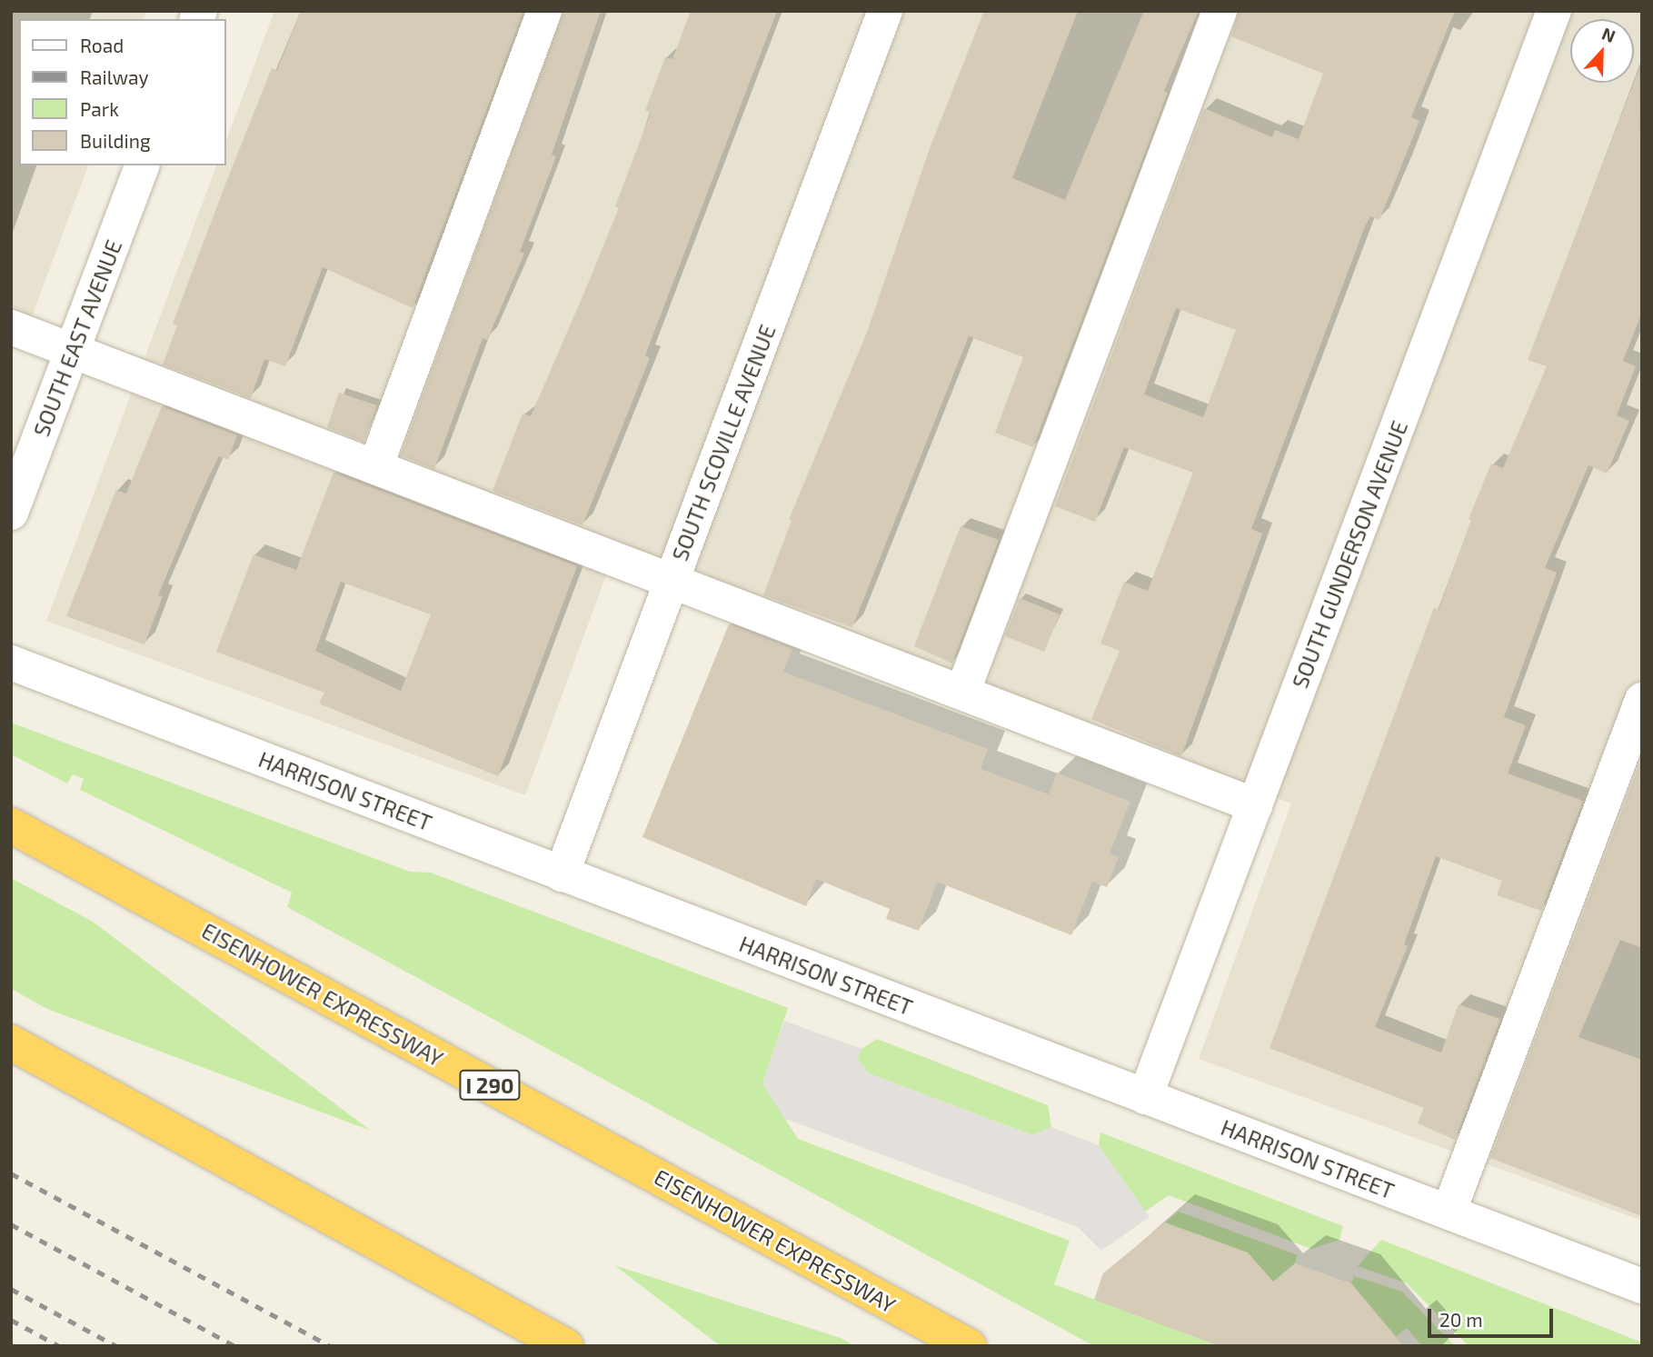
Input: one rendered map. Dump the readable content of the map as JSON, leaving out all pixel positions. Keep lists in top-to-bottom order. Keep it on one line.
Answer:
{"streets":{"highway":["EISENHOWER EXPRESSWAY","I 290"],"street":["SOUTH EAST AVENUE","SOUTH SCOVILLE AVENUE","SOUTH GUNDERSON AVENUE","HARRISON STREET"]},"crossings":[["SOUTH SCOVILLE AVENUE","HARRISON STREET"],["SOUTH GUNDERSON AVENUE","HARRISON STREET"]],"legend":["Road","Railway","Park","Building"],"scale_bar":"20 m","north":"top"}
